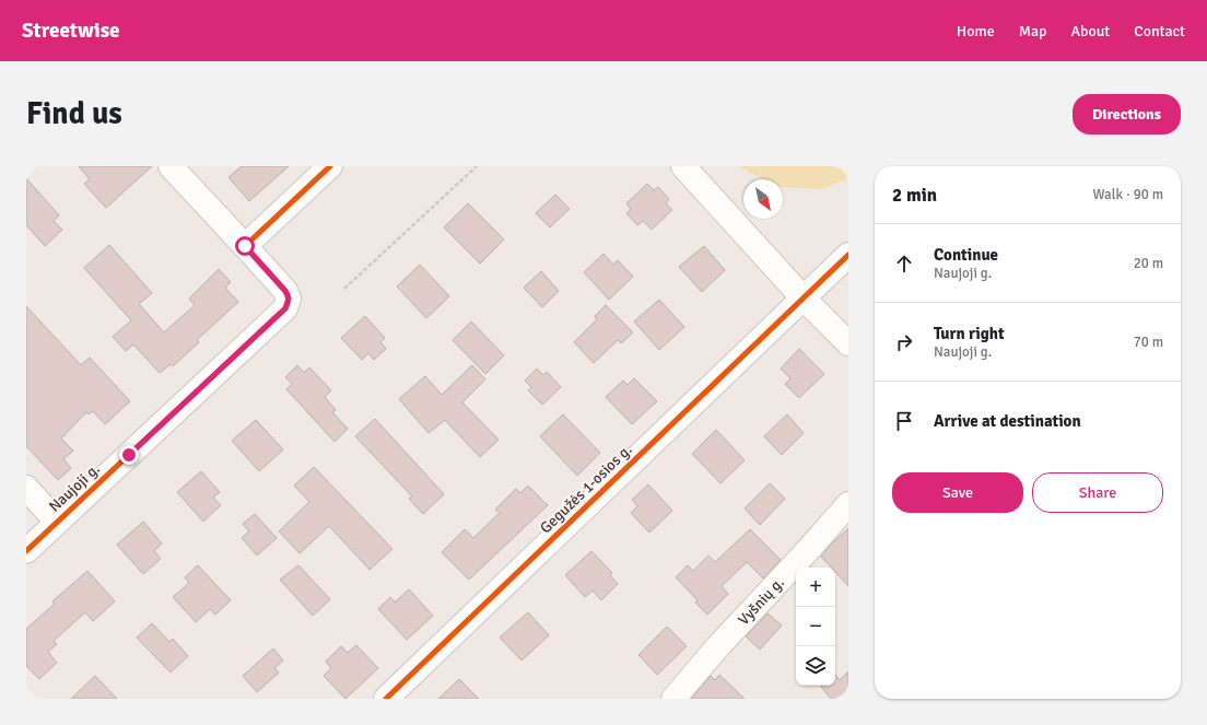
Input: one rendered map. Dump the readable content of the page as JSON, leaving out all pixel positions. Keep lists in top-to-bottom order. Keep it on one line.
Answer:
{"streets":{"street":["Naujoji g.","Gegužės 1-osios g.","Vyšnių g."]},"north":"bottom right","page":{"header":"Streetwise","nav":["Home","Map","About","Contact"],"buttons":["Directions",["Save","Share"]],"title":"Find us","heading":["2 min","Walk · 90 m"],"list":[["Continue","Naujoji g.","20 m"],["Turn right","Naujoji g.","70 m"],"Arrive at destination"],"map_buttons":["+","−"]}}
